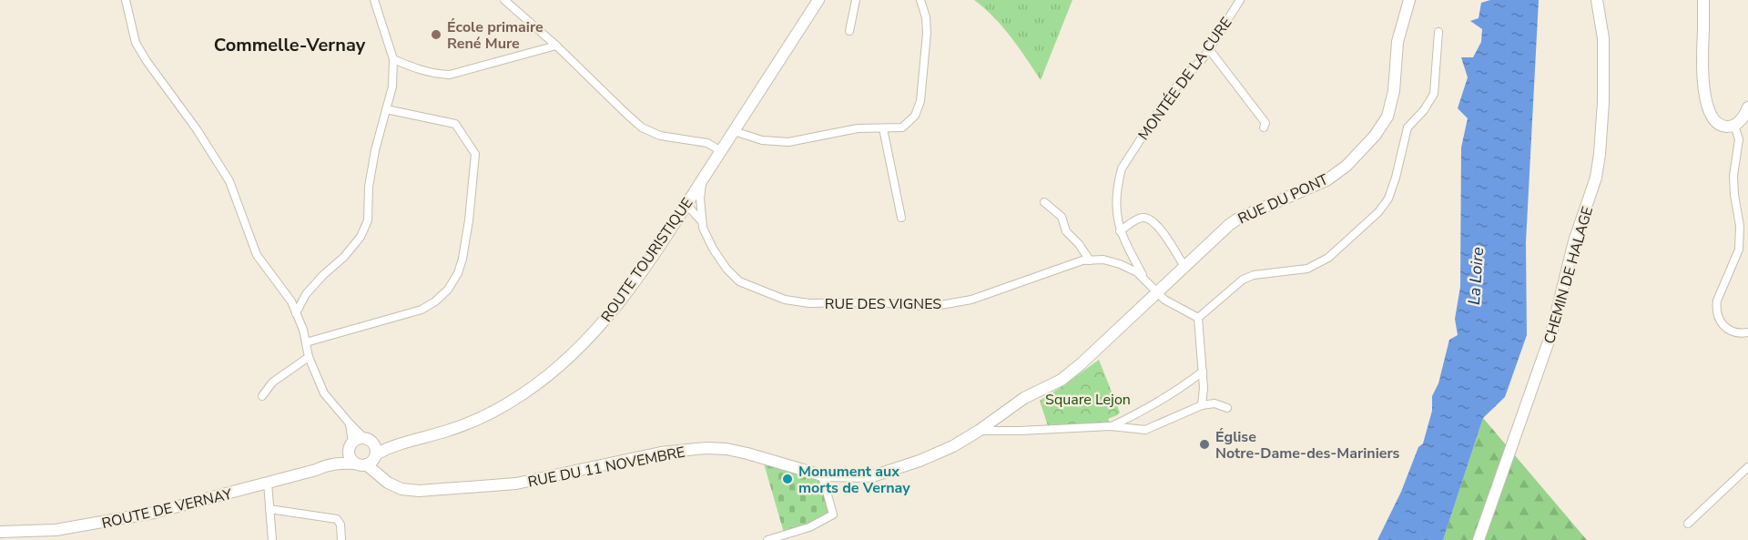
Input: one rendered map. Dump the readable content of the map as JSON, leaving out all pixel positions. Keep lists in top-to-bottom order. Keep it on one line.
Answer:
{"streets":{"street":["MONTÉE DE LA CURE","RUE DU PONT","ROUTE TOURISTIQUE","CHEMIN DE HALAGE","RUE DES VIGNES","RUE DU 11 NOVEMBRE","ROUTE DE VERNAY"]},"crossings":[["MONTÉE DE LA CURE","RUE DES VIGNES"],["RUE DU PONT","RUE DES VIGNES"],["RUE DU PONT","RUE DU 11 NOVEMBRE"],["ROUTE TOURISTIQUE","RUE DES VIGNES"],["ROUTE TOURISTIQUE","RUE DU 11 NOVEMBRE"],["ROUTE TOURISTIQUE","ROUTE DE VERNAY"],["RUE DES VIGNES","RUE DU 11 NOVEMBRE"],["RUE DU 11 NOVEMBRE","ROUTE DE VERNAY"]],"districts":["Commelle-Vernay"],"water":["La Loire"],"parks":["Square Lejon"],"places":["École primaire René Mure","Église Notre-Dame-des-Mariniers","Monument aux morts de Vernay"]}
